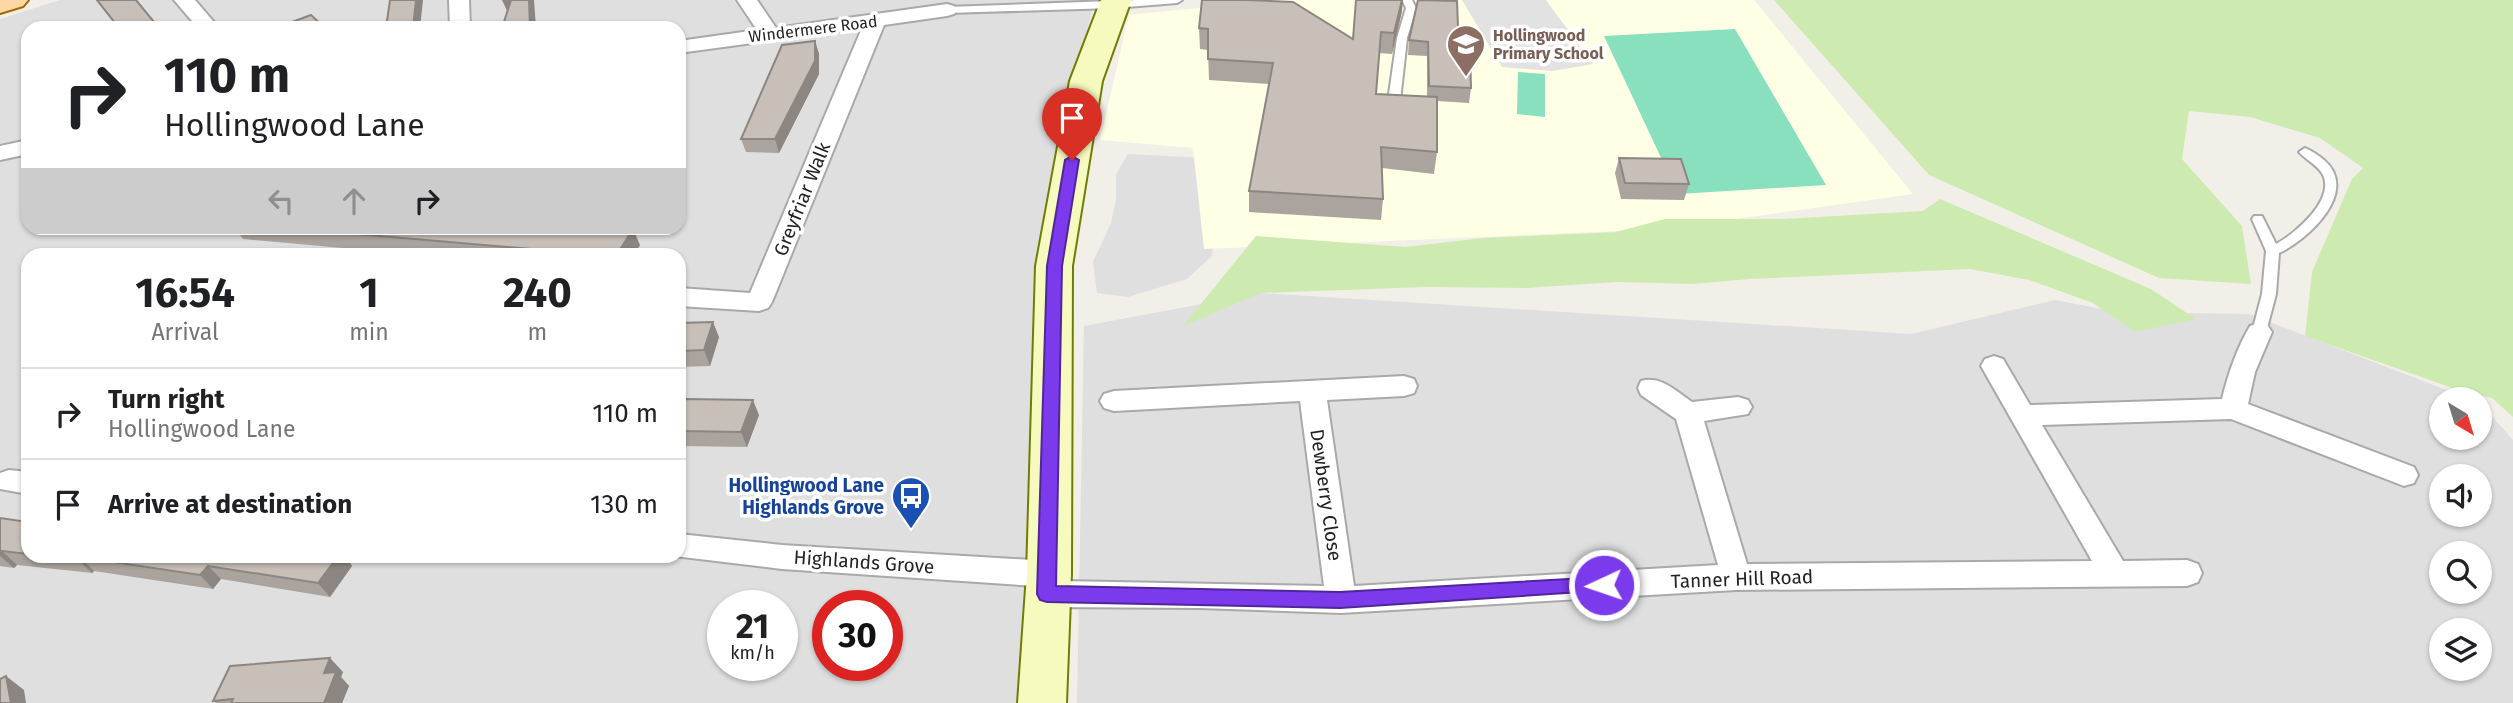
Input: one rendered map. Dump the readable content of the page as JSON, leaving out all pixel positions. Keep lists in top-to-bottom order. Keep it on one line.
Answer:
{"streets":{"street":["Windermere Road","Greyfriar Walk","Dewberry Close","Highlands Grove","Tanner Hill Road"]},"crossings":[["Windermere Road","Greyfriar Walk"],["Dewberry Close","Tanner Hill Road"],["Highlands Grove","Tanner Hill Road"]],"places":{"school or university":["Hollingwood Primary School"],"bus stop":["Hollingwood Lane Highlands Grove"]},"north":"bottom right","page":{"turn":["110 m","Hollingwood Lane"],"eta":["16:54","Arrival","1","min","240","m"],"list":[{"name":"Turn right","note":"Hollingwood Lane","value":"110 m"},{"name":"Arrive at destination","value":"130 m"}],"speed":"21 km/h","limit":"30"}}
